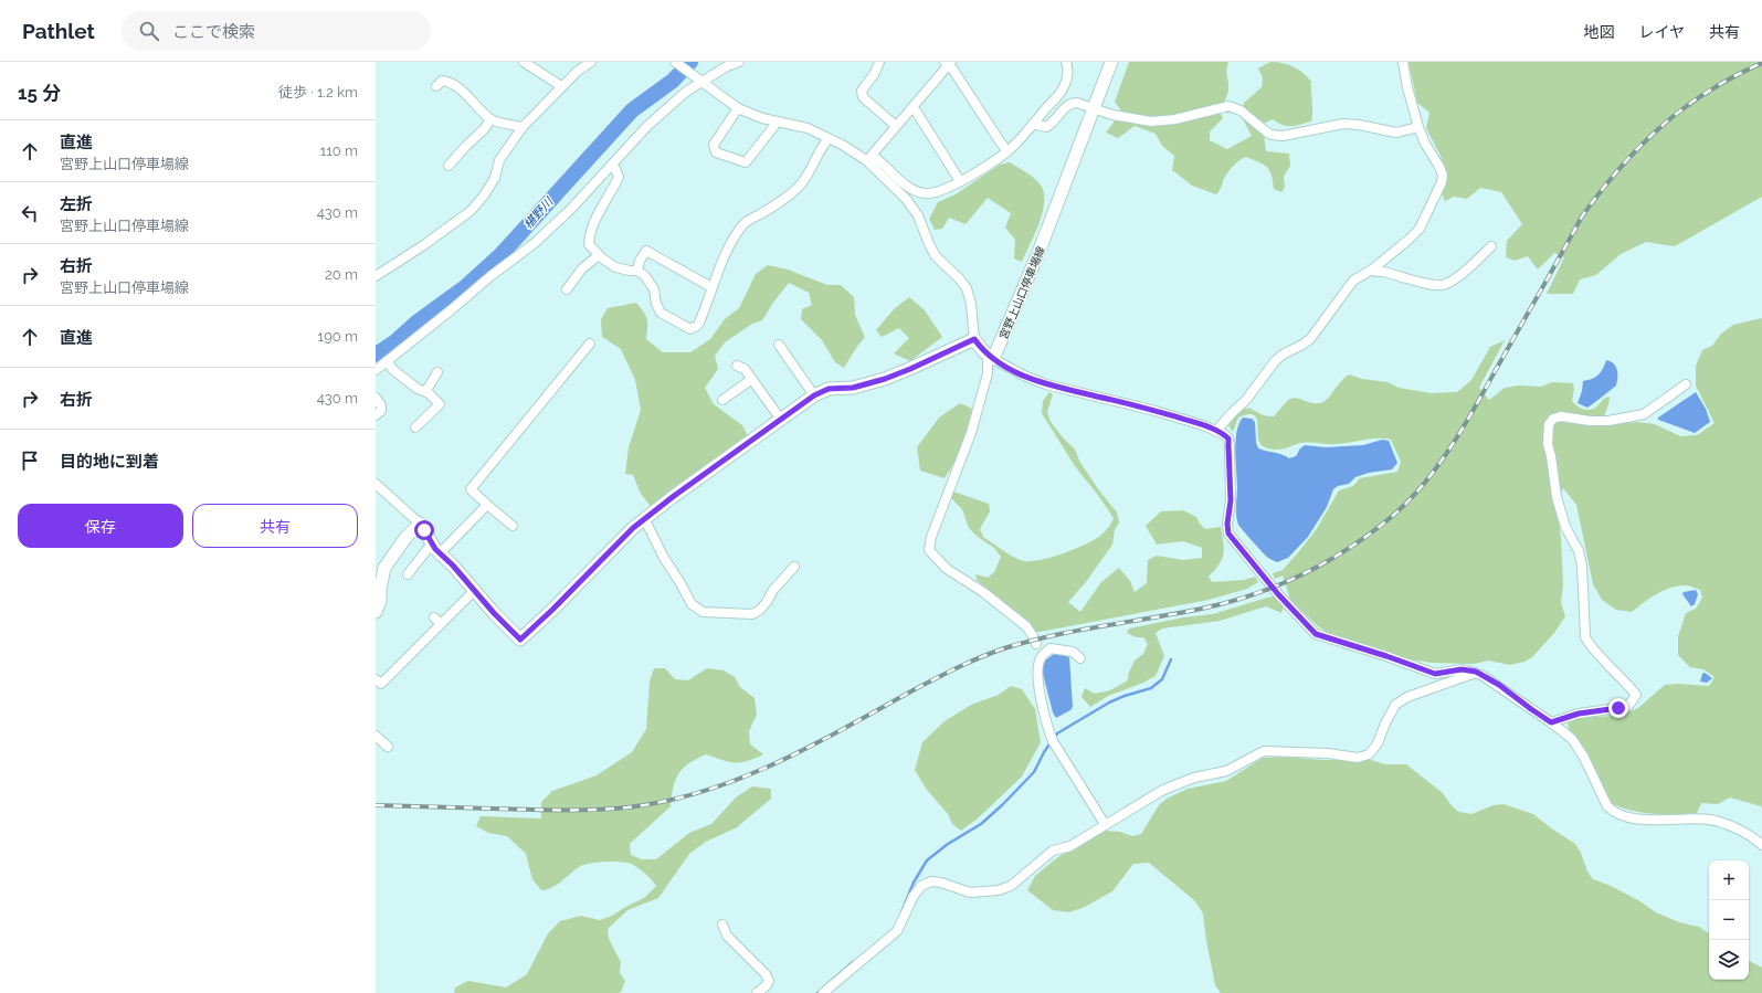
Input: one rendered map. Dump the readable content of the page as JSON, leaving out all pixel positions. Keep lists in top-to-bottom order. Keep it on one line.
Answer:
{"streets":{"main road":["宮野上山口停車場線"]},"water":["椹野川"],"page":{"header":"Pathlet","search":"ここで検索","nav":["地図","レイヤ","共有"],"heading":["15 分","徒歩 · 1.2 km"],"list":[["直進","宮野上山口停車場線","110 m"],["左折","宮野上山口停車場線","430 m"],["右折","宮野上山口停車場線","20 m"],["直進","190 m"],["右折","430 m"],"目的地に到着"],"buttons":["保存","共有"],"map_buttons":["+","−"]}}
